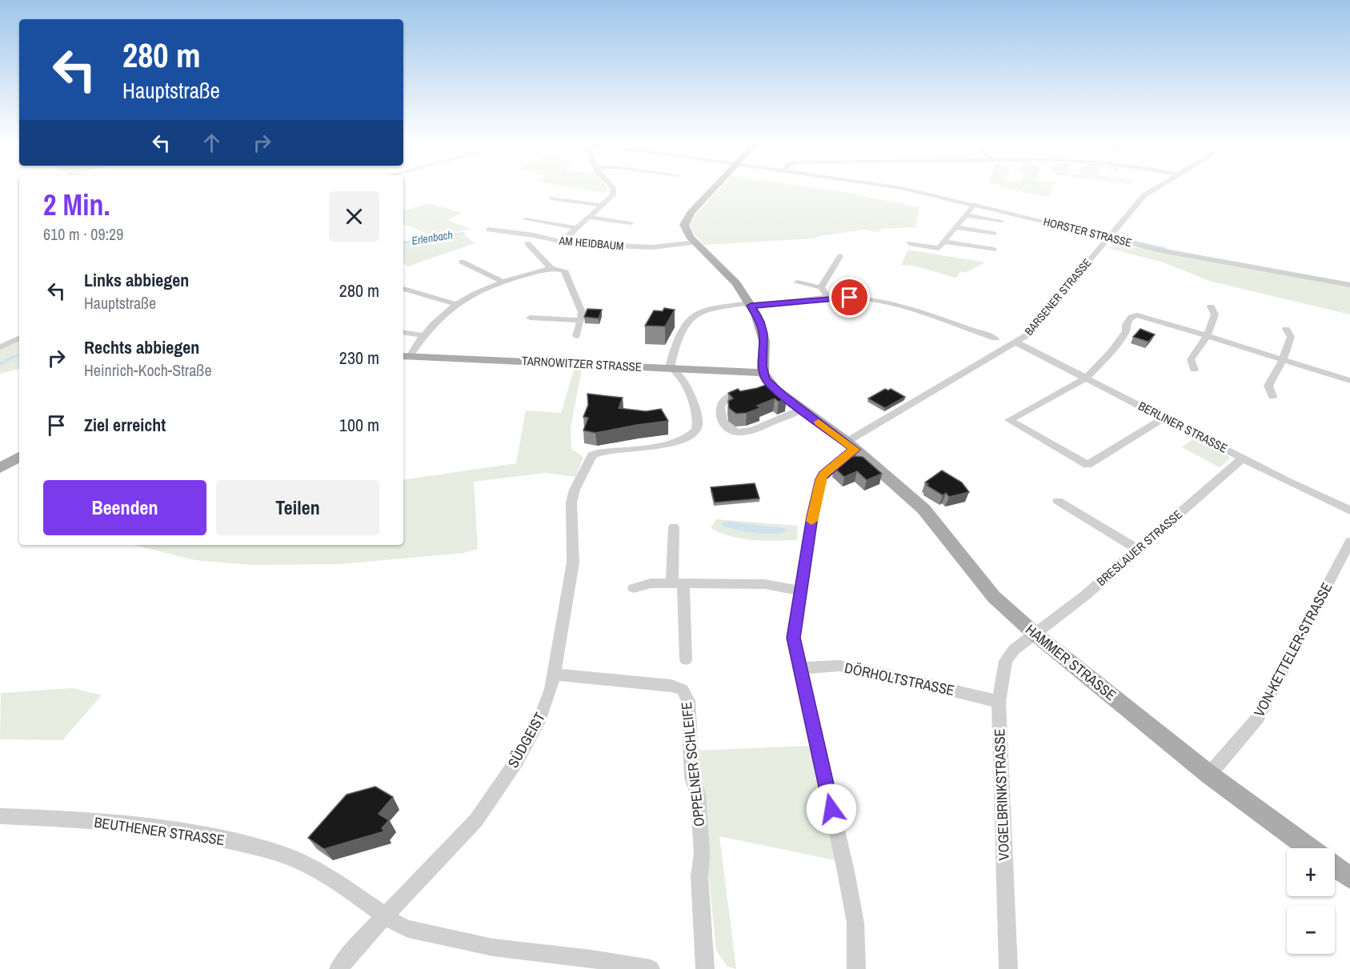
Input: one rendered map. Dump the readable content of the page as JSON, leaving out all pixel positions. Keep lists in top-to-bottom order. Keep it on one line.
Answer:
{"streets":{"main road":["TARNOWITZER STRASSE","HAMMER STRASSE"],"street":["HORSTER STRASSE","AM HEIDBAUM","BARSENER STRASSE","BERLINER STRASSE","BRESLAUER STRASSE","VON-KETTELER-STRASSE","DÖRHOLTSTRASSE","SÜDGEIST","OPPELNER SCHLEIFE","VOGELBRINKSTRASSE","BEUTHENER STRASSE"]},"crossings":[["HORSTER STRASSE","BARSENER STRASSE"],["BARSENER STRASSE","BERLINER STRASSE"],["BARSENER STRASSE","HAMMER STRASSE"],["TARNOWITZER STRASSE","HAMMER STRASSE"],["TARNOWITZER STRASSE","SÜDGEIST"],["BERLINER STRASSE","BRESLAUER STRASSE"],["BRESLAUER STRASSE","HAMMER STRASSE"],["BRESLAUER STRASSE","VOGELBRINKSTRASSE"],["VON-KETTELER-STRASSE","HAMMER STRASSE"],["HAMMER STRASSE","VOGELBRINKSTRASSE"],["DÖRHOLTSTRASSE","VOGELBRINKSTRASSE"],["SÜDGEIST","OPPELNER SCHLEIFE"],["SÜDGEIST","BEUTHENER STRASSE"]],"water":["Erlenbach"],"page":{"turn":["280 m","Hauptstraße"],"heading":["2 Min.","610 m · 09:29"],"list":[{"name":"Links abbiegen","note":"Hauptstraße","value":"280 m"},{"name":"Rechts abbiegen","note":"Heinrich-Koch-Straße","value":"230 m"},{"name":"Ziel erreicht","value":"100 m"}],"buttons":["Beenden","Teilen"],"map_buttons":["+","−"]}}
